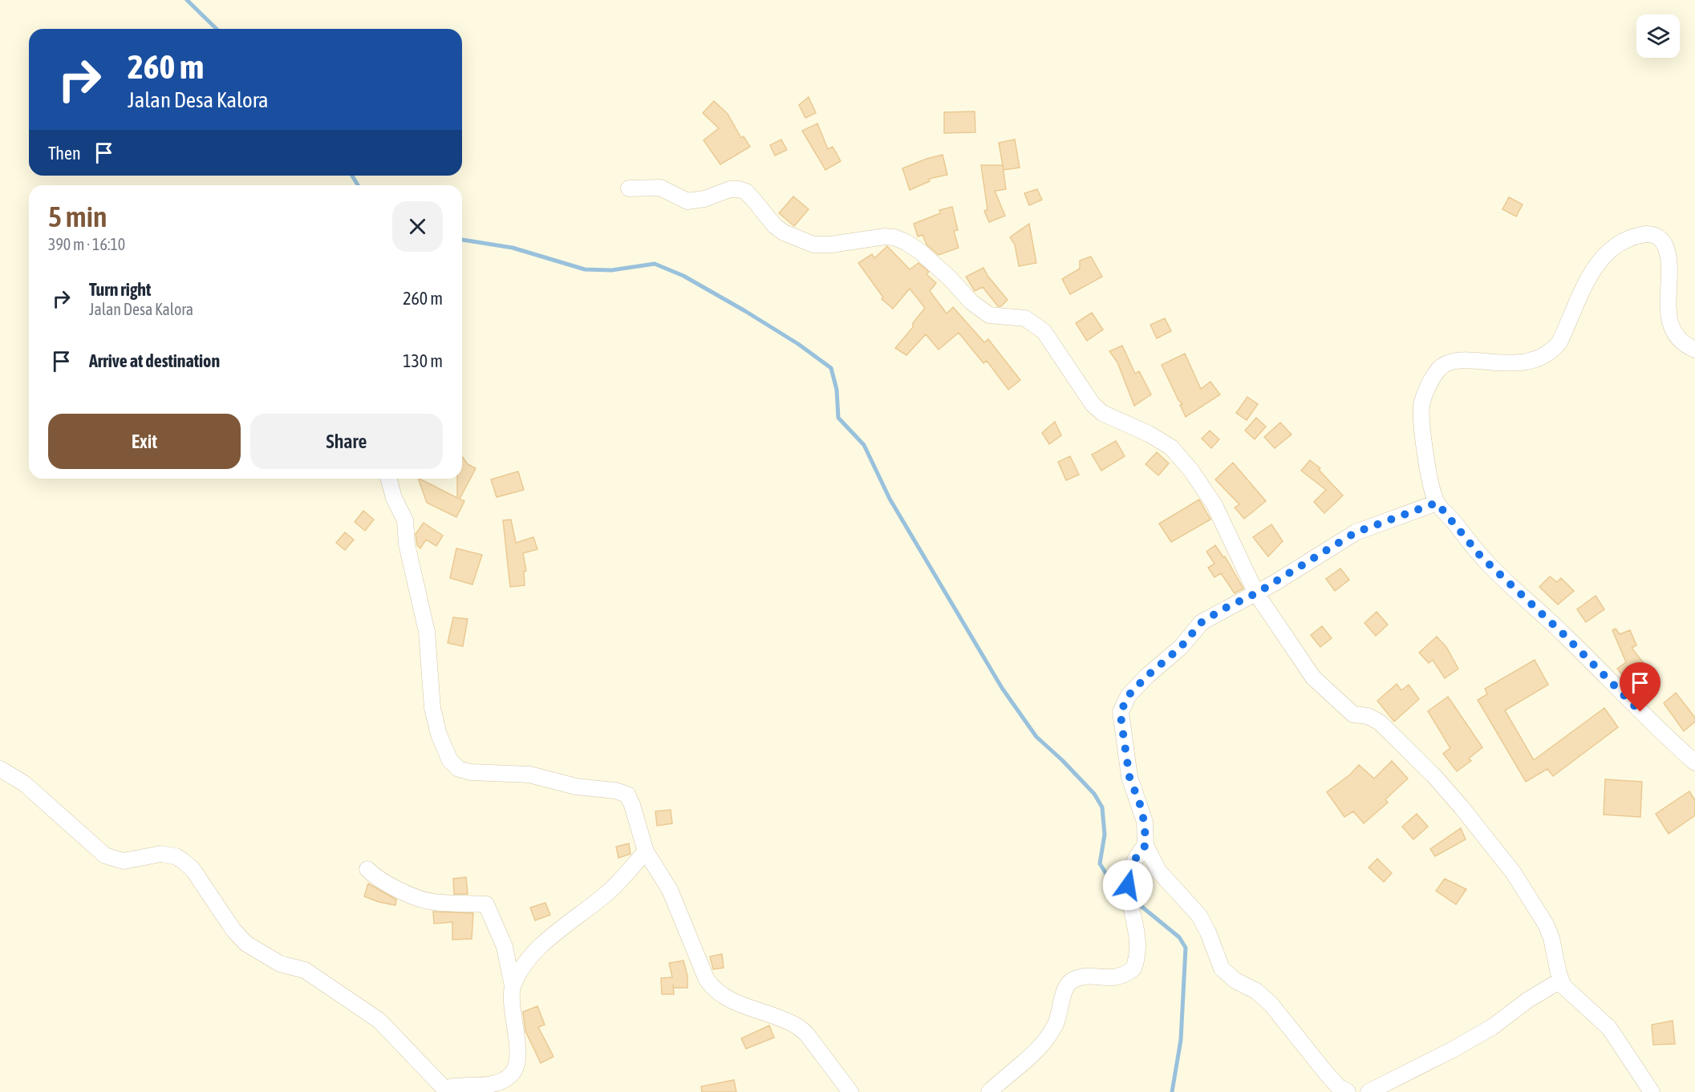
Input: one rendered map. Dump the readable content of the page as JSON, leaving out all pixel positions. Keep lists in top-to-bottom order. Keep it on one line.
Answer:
{"page":{"turn":["260 m","Jalan Desa Kalora"],"then":"Then","heading":["5 min","390 m · 16:10"],"list":[{"name":"Turn right","note":"Jalan Desa Kalora","value":"260 m"},{"name":"Arrive at destination","value":"130 m"}],"buttons":["Exit","Share"]}}
